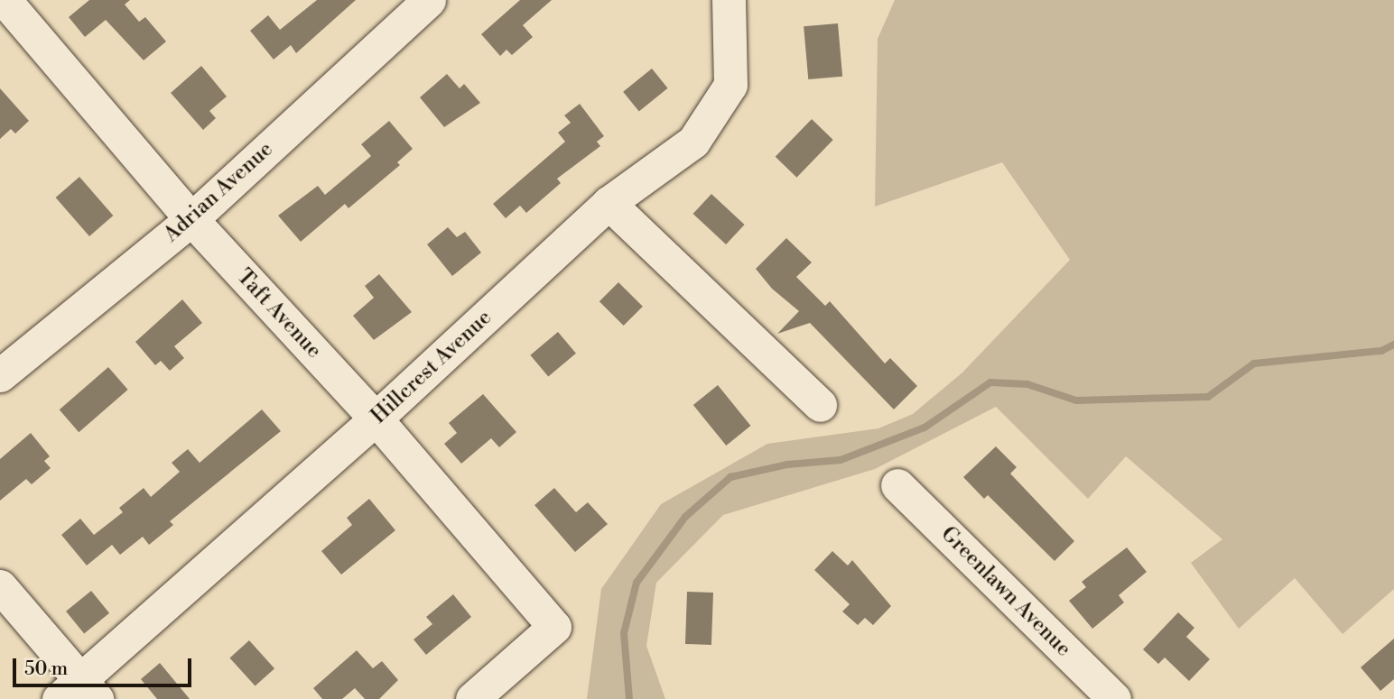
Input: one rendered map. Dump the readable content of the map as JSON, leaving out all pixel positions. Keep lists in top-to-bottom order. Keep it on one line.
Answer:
{"streets":{"street":["Adrian Avenue","Taft Avenue","Hillcrest Avenue","Greenlawn Avenue"]},"crossings":[["Adrian Avenue","Taft Avenue"],["Taft Avenue","Hillcrest Avenue"]],"scale_bar":"50 m"}
